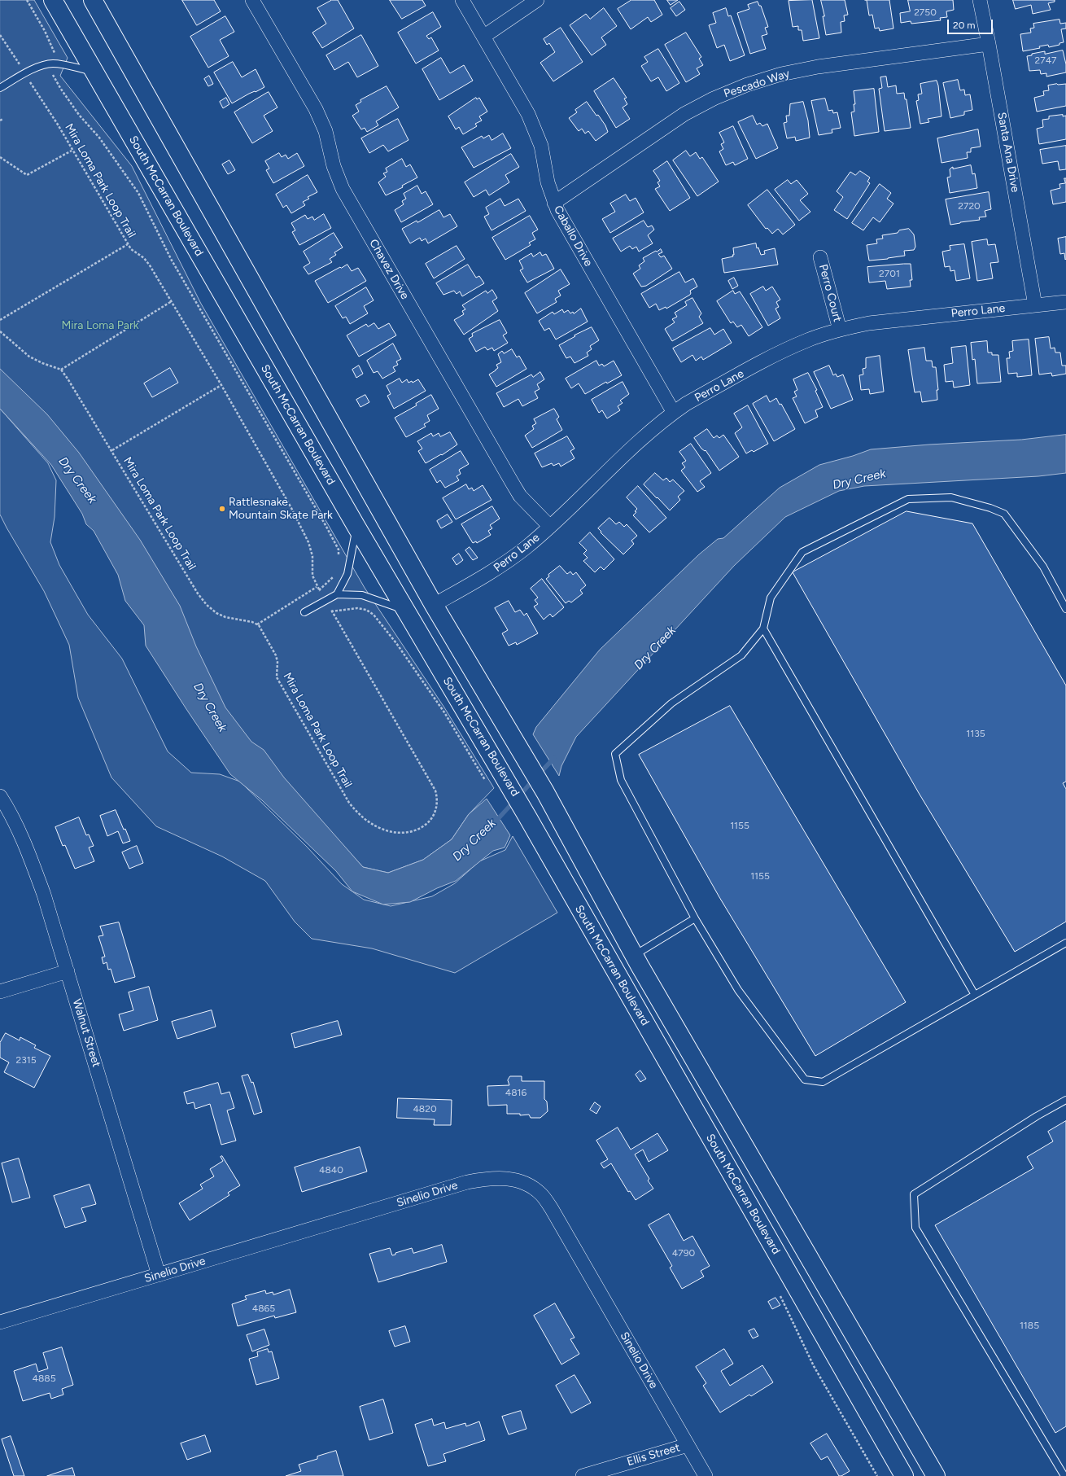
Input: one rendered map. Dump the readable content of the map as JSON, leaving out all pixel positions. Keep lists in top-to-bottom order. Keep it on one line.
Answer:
{"streets":{"main road":["South McCarran Boulevard"],"street":["Pescado Way","Santa Ana Drive","Caballo Drive","Chavez Drive","Perro Court","Perro Lane","Walnut Street","Sinelio Drive","Ellis Street"],"path":["Mira Loma Park Loop Trail"]},"crossings":[["Pescado Way","Santa Ana Drive"],["Pescado Way","Caballo Drive"],["Santa Ana Drive","Perro Lane"],["South McCarran Boulevard","Perro Lane"],["Caballo Drive","Perro Lane"],["Chavez Drive","Perro Lane"],["Perro Court","Perro Lane"],["Walnut Street","Sinelio Drive"],["Sinelio Drive","Ellis Street"]],"water":["Dry Creek"],"parks":["Mira Loma Park"],"places":["Rattlesnake Mountain Skate Park"],"house_numbers":["2750","2747","2720","2701","1135","1155","1155","2315","4816","4820","4840","4790","4865","1185","4885"],"scale_bar":"20 m"}
